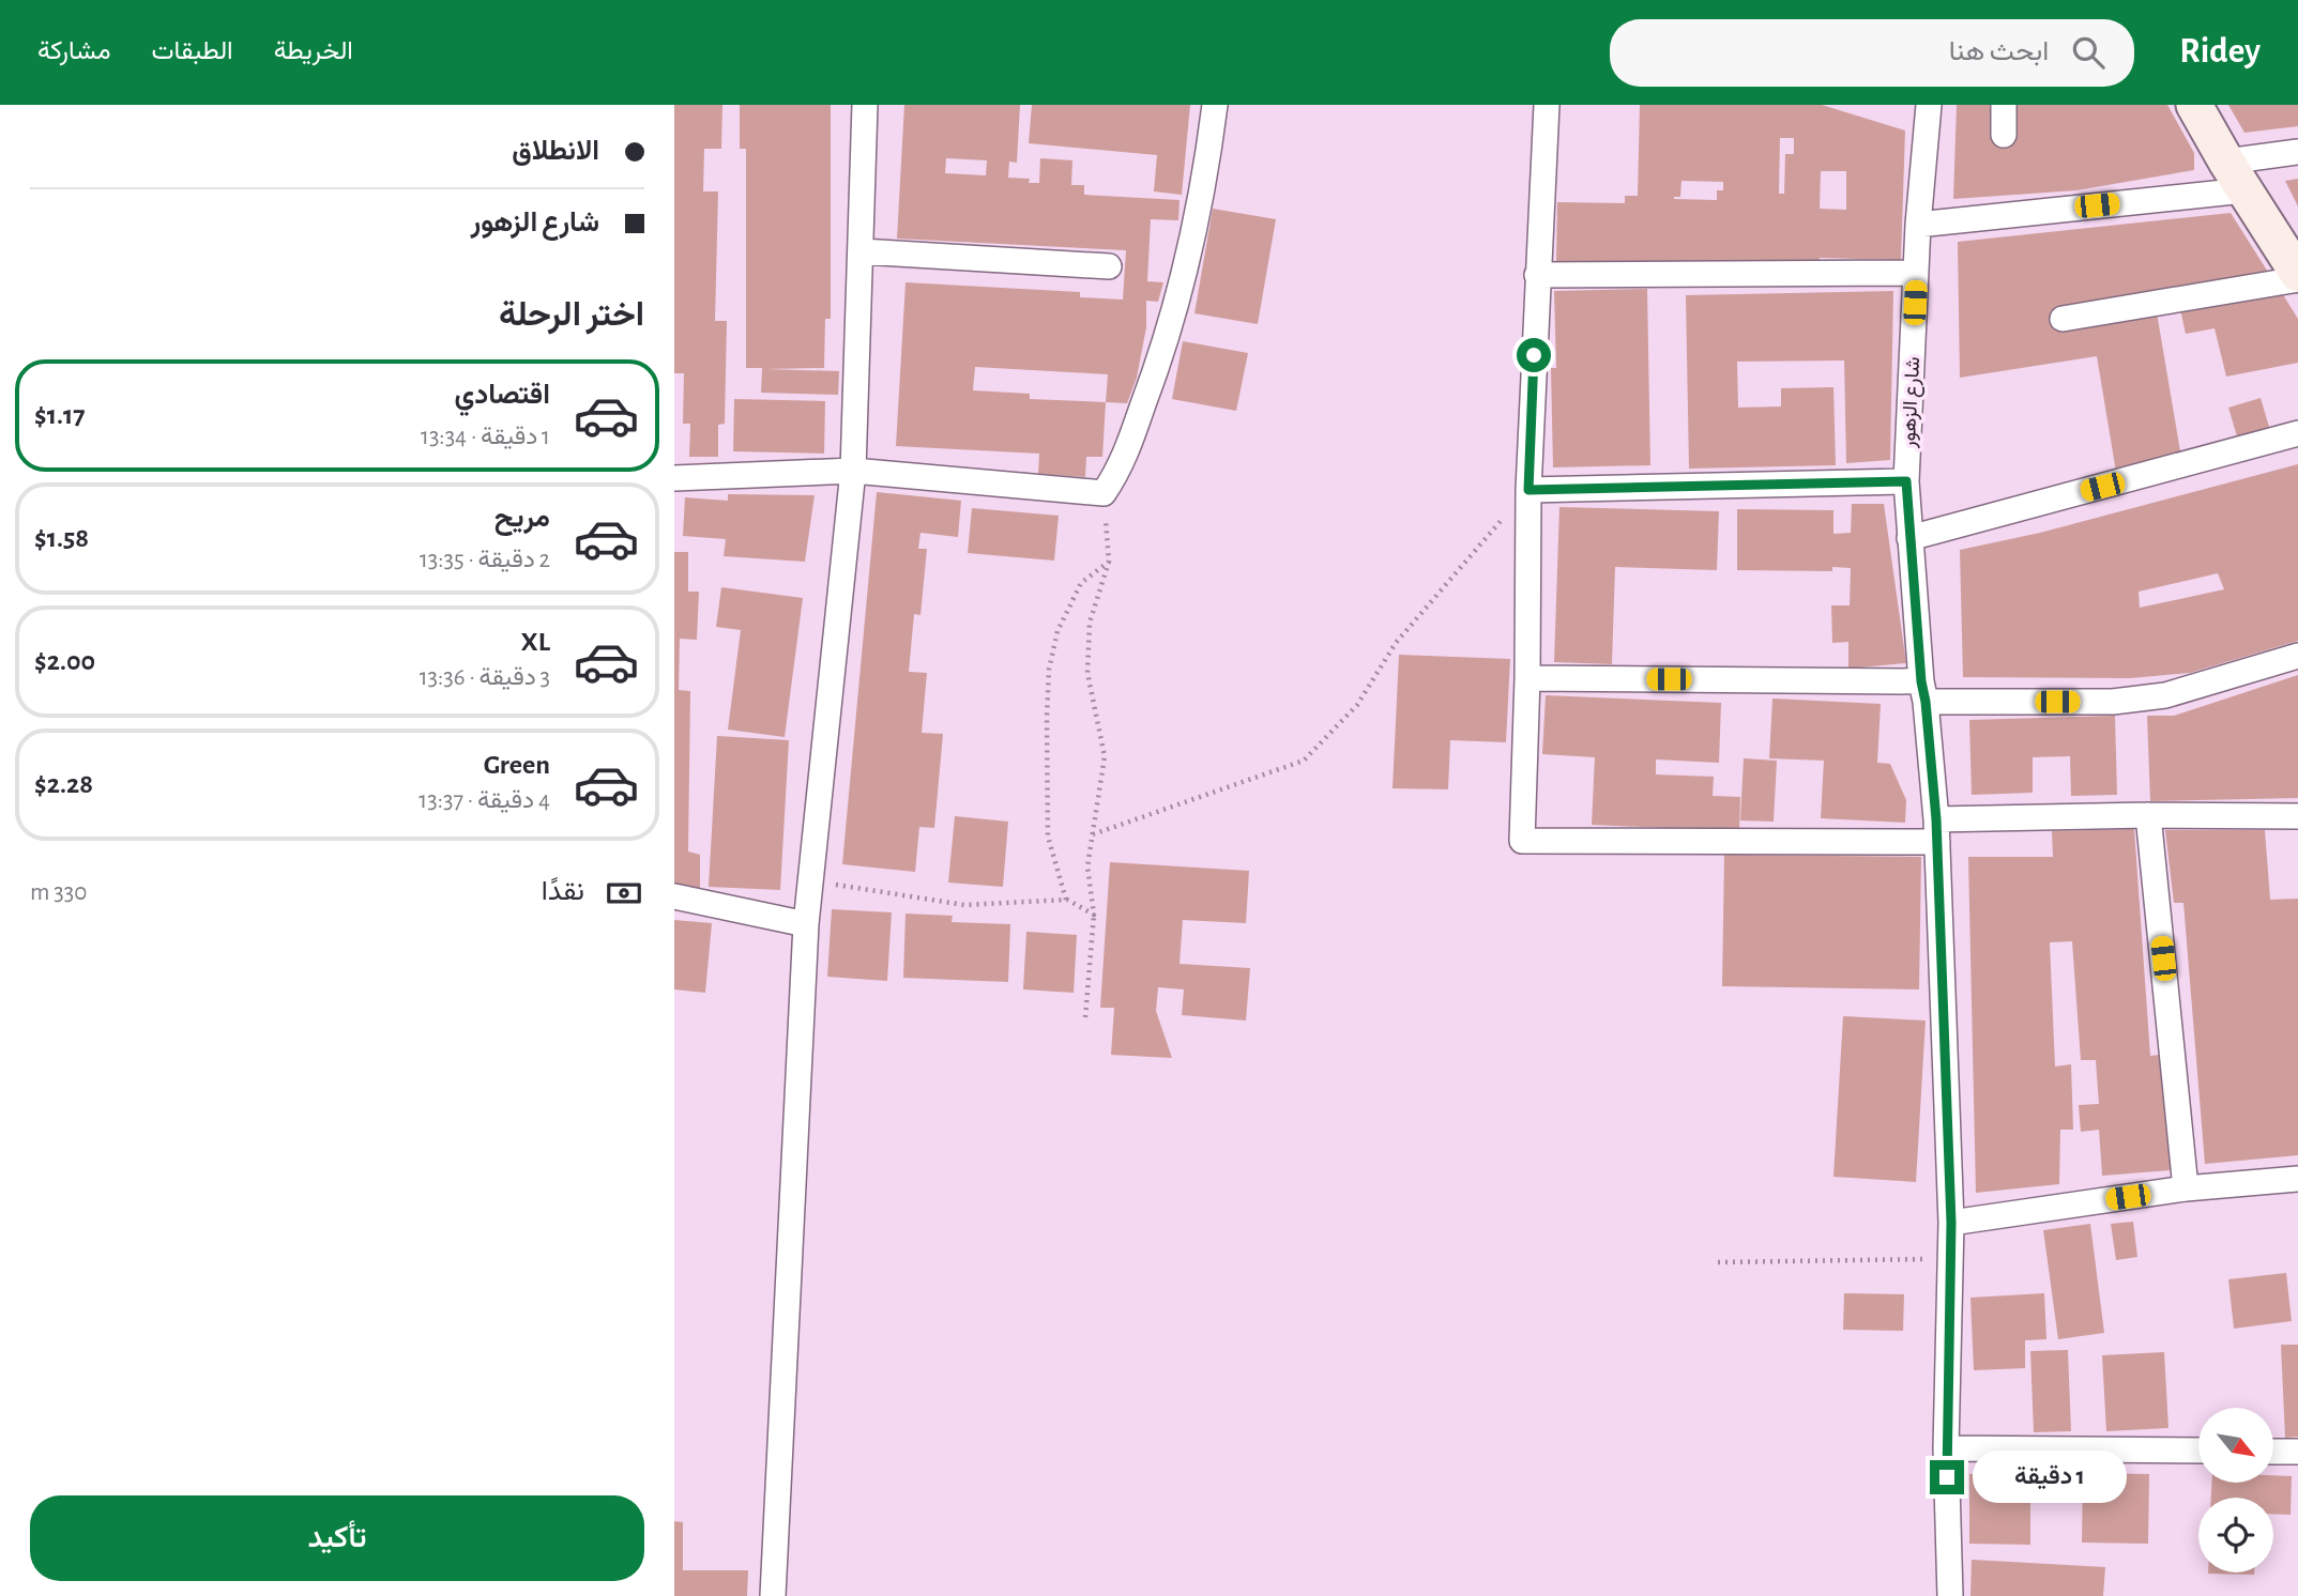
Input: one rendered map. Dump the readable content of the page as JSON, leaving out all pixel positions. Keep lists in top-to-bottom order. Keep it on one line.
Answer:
{"streets":{"street":["شارع الزهور"]},"north":"bottom right","page":{"header":"Ridey","search":"ابحث هنا","nav":["الخريطة","الطبقات","مشاركة"],"banner":["الانطلاق","شارع الزهور"],"heading":"اختر الرحلة","list":[{"name":"اقتصادي","note":"1 دقيقة · 13:34","value":"$1.17"},{"name":"مريح","note":"2 دقيقة · 13:35","value":"$1.58"},{"name":"XL","note":"3 دقيقة · 13:36","value":"$2.00"},{"name":"Green","note":"4 دقيقة · 13:37","value":"$2.28"}],"pay":["نقدًا","330 m"],"bubble":"1 دقيقة","buttons":"تأكيد"}}
